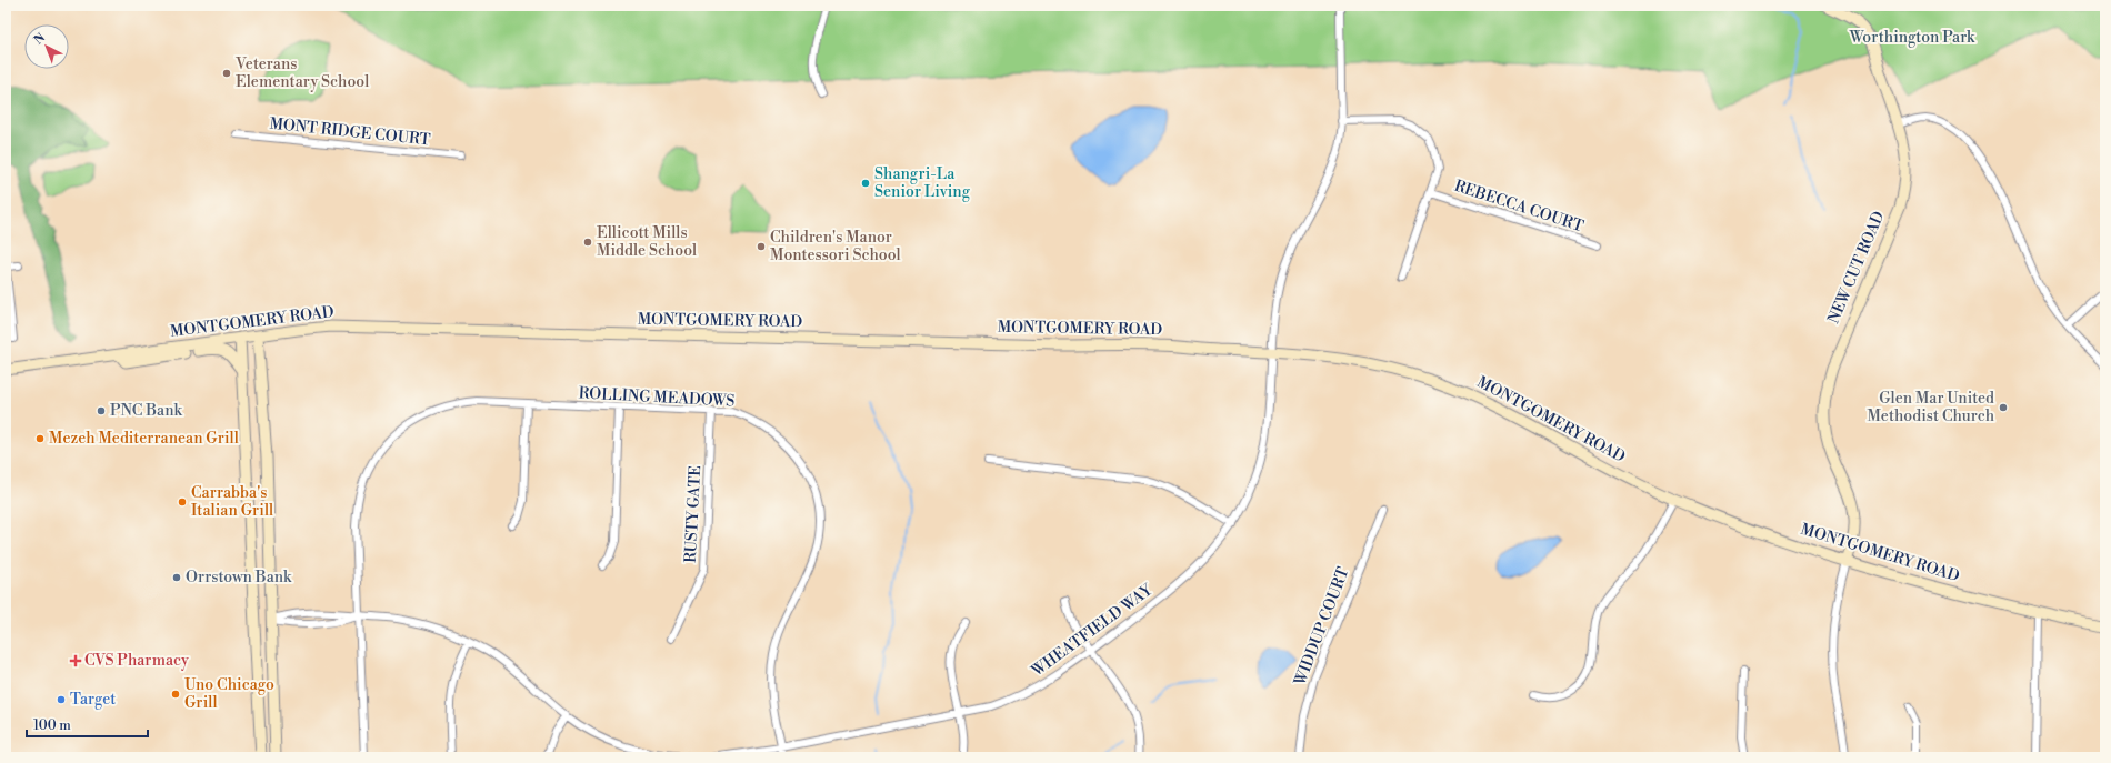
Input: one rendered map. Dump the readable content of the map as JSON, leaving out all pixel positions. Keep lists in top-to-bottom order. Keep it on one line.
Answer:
{"streets":{"main road":["NEW CUT ROAD","MONTGOMERY ROAD"],"street":["MONT RIDGE COURT","REBECCA COURT","ROLLING MEADOWS","RUSTY GATE","WIDDUP COURT","WHEATFIELD WAY"]},"crossings":[["NEW CUT ROAD","MONTGOMERY ROAD"],["MONTGOMERY ROAD","WHEATFIELD WAY"],["ROLLING MEADOWS","RUSTY GATE"],["ROLLING MEADOWS","WHEATFIELD WAY"]],"parks":["Worthington Park"],"places":{"other":["Veterans Elementary School","Shangri-La Senior Living","Ellicott Mills Middle School","Children's Manor Montessori School","Glen Mar United Methodist Church","PNC Bank","Mezeh Mediterranean Grill","Carrabba's Italian Grill","Orrstown Bank","Uno Chicago Grill","Target"],"health":["CVS Pharmacy"]},"scale_bar":"100 m","north":"top left"}
